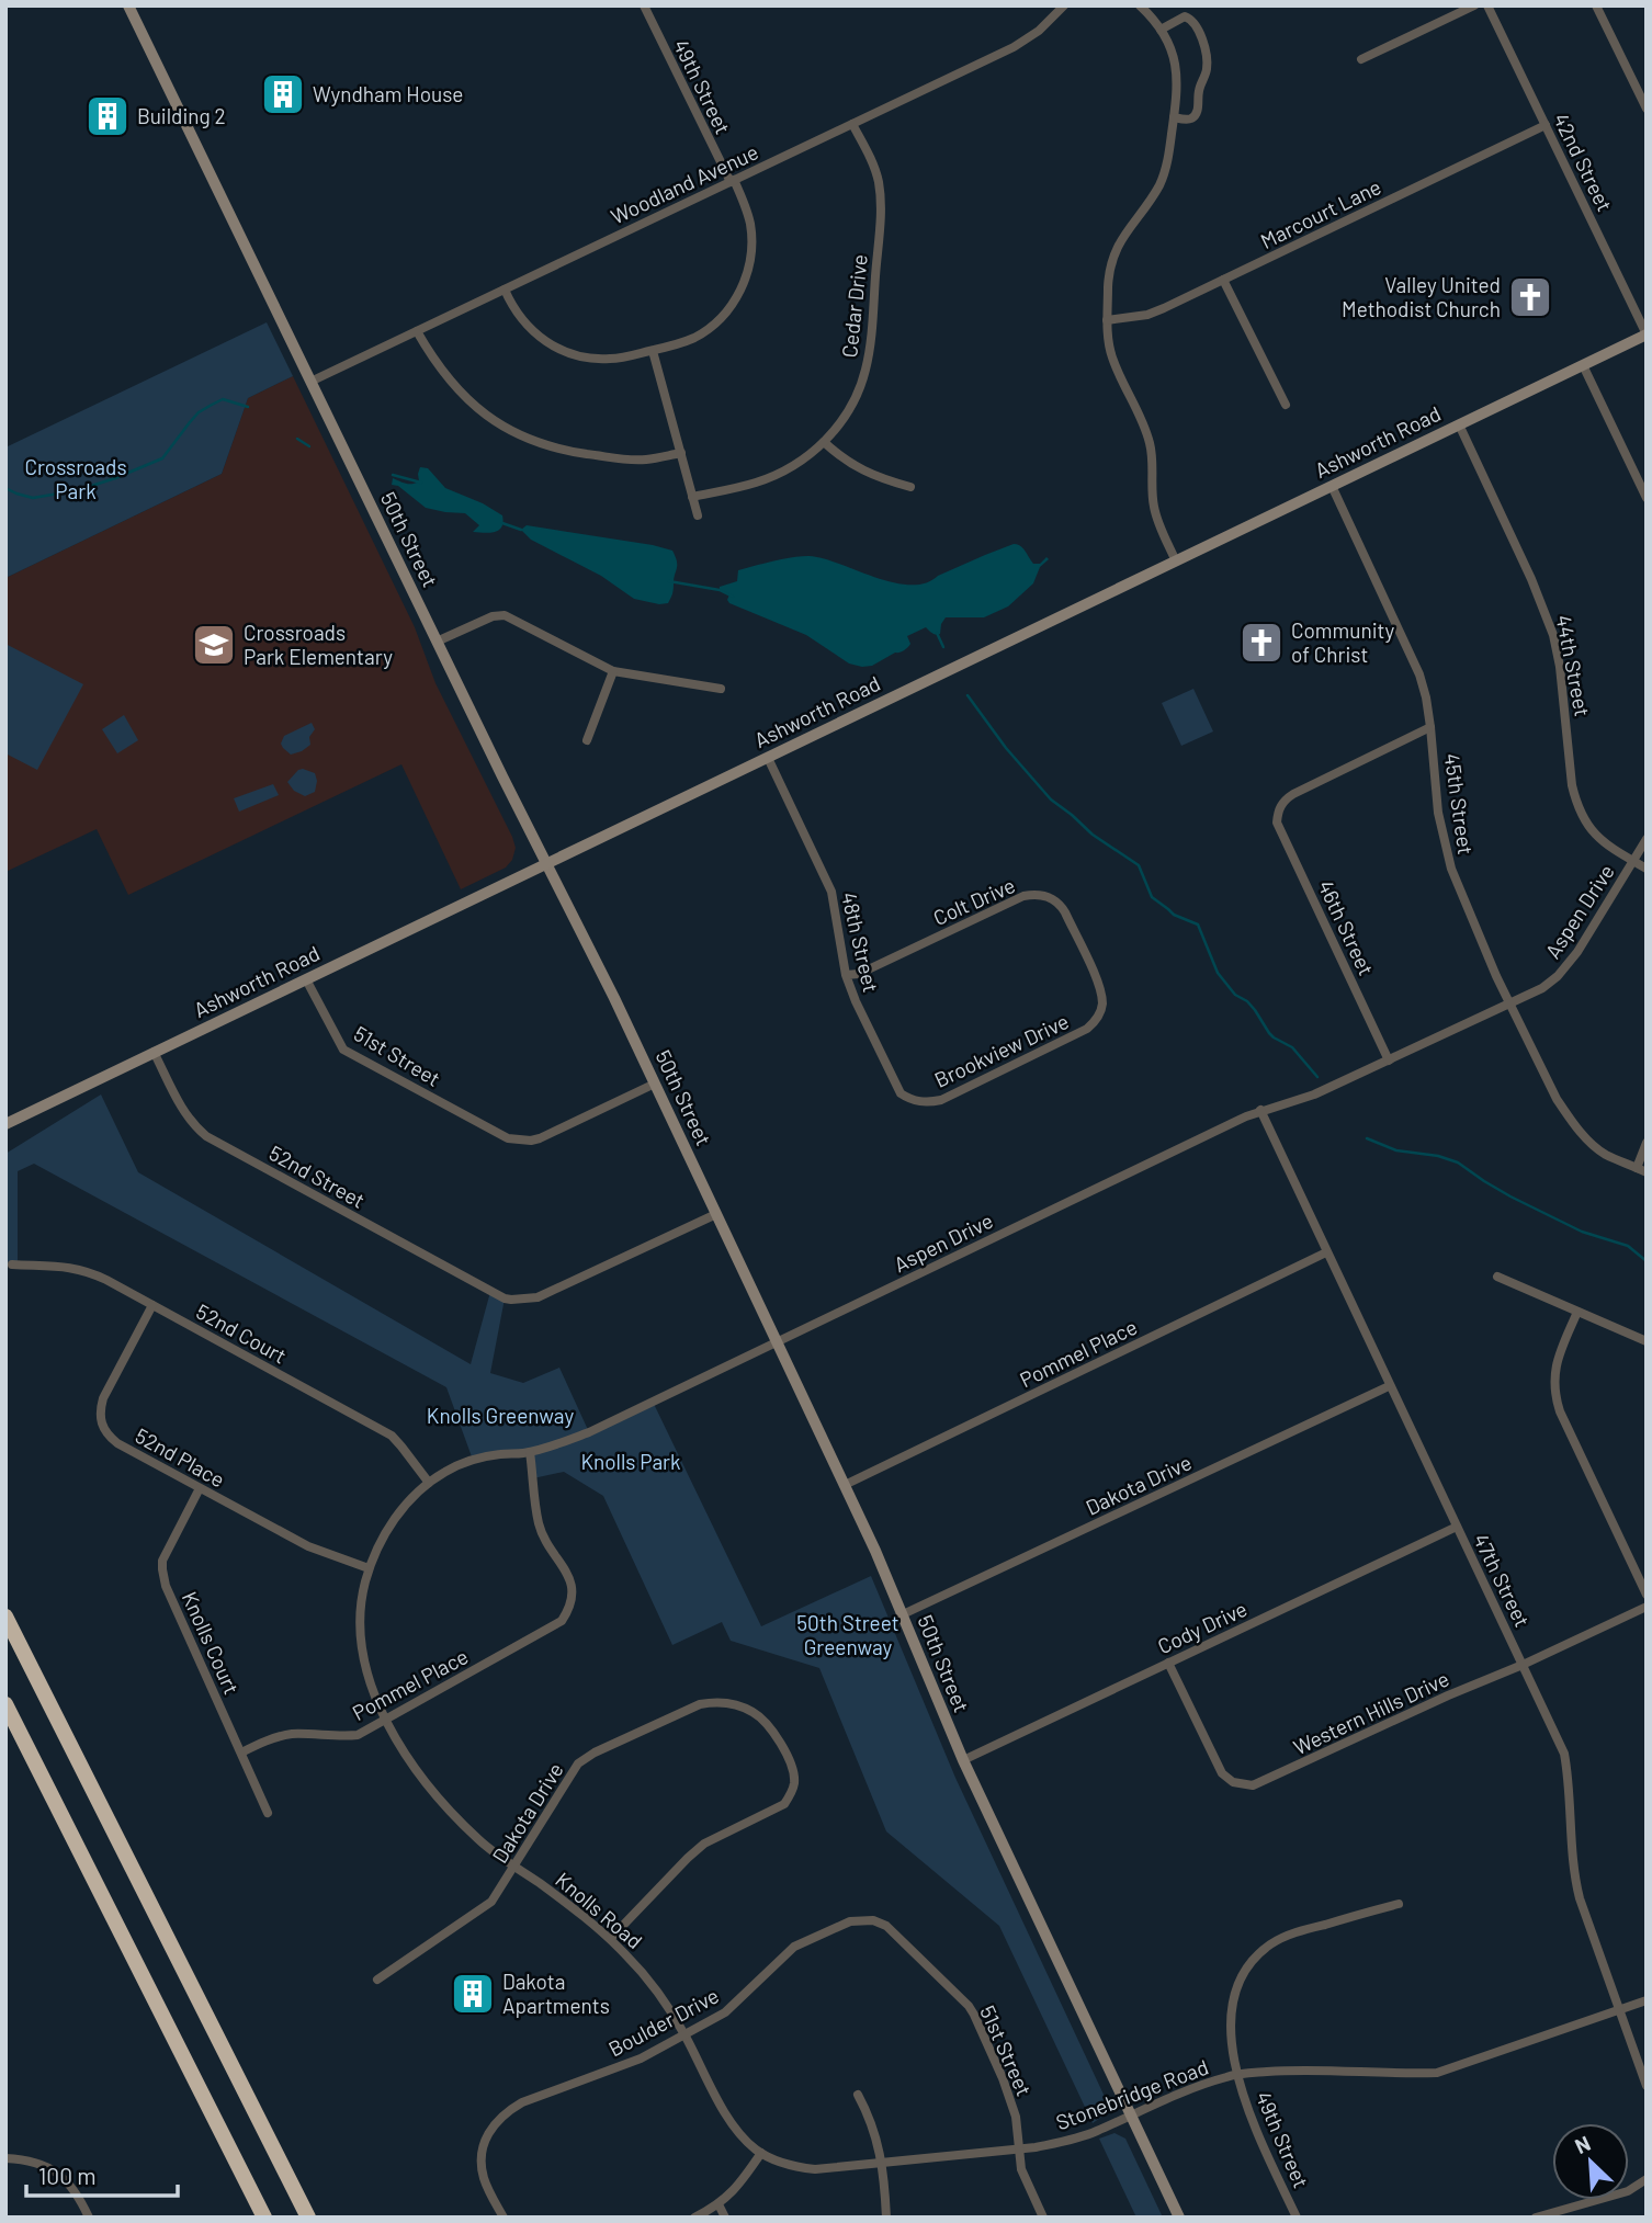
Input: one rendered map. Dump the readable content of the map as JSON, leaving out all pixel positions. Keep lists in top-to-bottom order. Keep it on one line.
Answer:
{"streets":{"main road":["Ashworth Road","50th Street"],"street":["49th Street","42nd Street","Woodland Avenue","Marcourt Lane","Cedar Drive","44th Street","45th Street","Colt Drive","Aspen Drive","46th Street","48th Street","Brookview Drive","51st Street","52nd Street","52nd Court","Pommel Place","52nd Place","Dakota Drive","47th Street","Cody Drive","Knolls Court","Western Hills Drive","Knolls Road","Boulder Drive","Stonebridge Road"]},"crossings":[["49th Street","Woodland Avenue"],["49th Street","Stonebridge Road"],["42nd Street","Marcourt Lane"],["42nd Street","Ashworth Road"],["Woodland Avenue","Cedar Drive"],["Woodland Avenue","50th Street"],["Ashworth Road","50th Street"],["Ashworth Road","44th Street"],["Ashworth Road","45th Street"],["Ashworth Road","48th Street"],["Ashworth Road","51st Street"],["Ashworth Road","52nd Street"],["50th Street","Aspen Drive"],["50th Street","51st Street"],["50th Street","52nd Street"],["50th Street","Pommel Place"],["50th Street","Dakota Drive"],["50th Street","Cody Drive"],["50th Street","Stonebridge Road"],["44th Street","Aspen Drive"],["45th Street","Aspen Drive"],["45th Street","46th Street"],["Colt Drive","48th Street"],["Colt Drive","Brookview Drive"],["Aspen Drive","46th Street"],["Aspen Drive","52nd Court"],["Aspen Drive","Pommel Place"],["Aspen Drive","52nd Place"],["Aspen Drive","47th Street"],["Aspen Drive","Knolls Road"],["48th Street","Brookview Drive"],["51st Street","Boulder Drive"],["51st Street","Stonebridge Road"],["52nd Court","52nd Place"],["Pommel Place","47th Street"],["Pommel Place","Knolls Court"],["Pommel Place","Knolls Road"],["52nd Place","Knolls Court"],["Dakota Drive","47th Street"],["Dakota Drive","Knolls Road"],["47th Street","Cody Drive"],["47th Street","Western Hills Drive"],["47th Street","Stonebridge Road"],["Cody Drive","Western Hills Drive"],["Knolls Road","Boulder Drive"],["Knolls Road","Stonebridge Road"]],"parks":["Crossroads Park","Knolls Greenway","Knolls Park","50th Street Greenway"],"places":{"building":["Wyndham House","Building 2","Dakota Apartments"],"church":["Valley United Methodist Church","Community of Christ"],"school or university":["Crossroads Park Elementary"]},"scale_bar":"100 m","north":"top left"}
